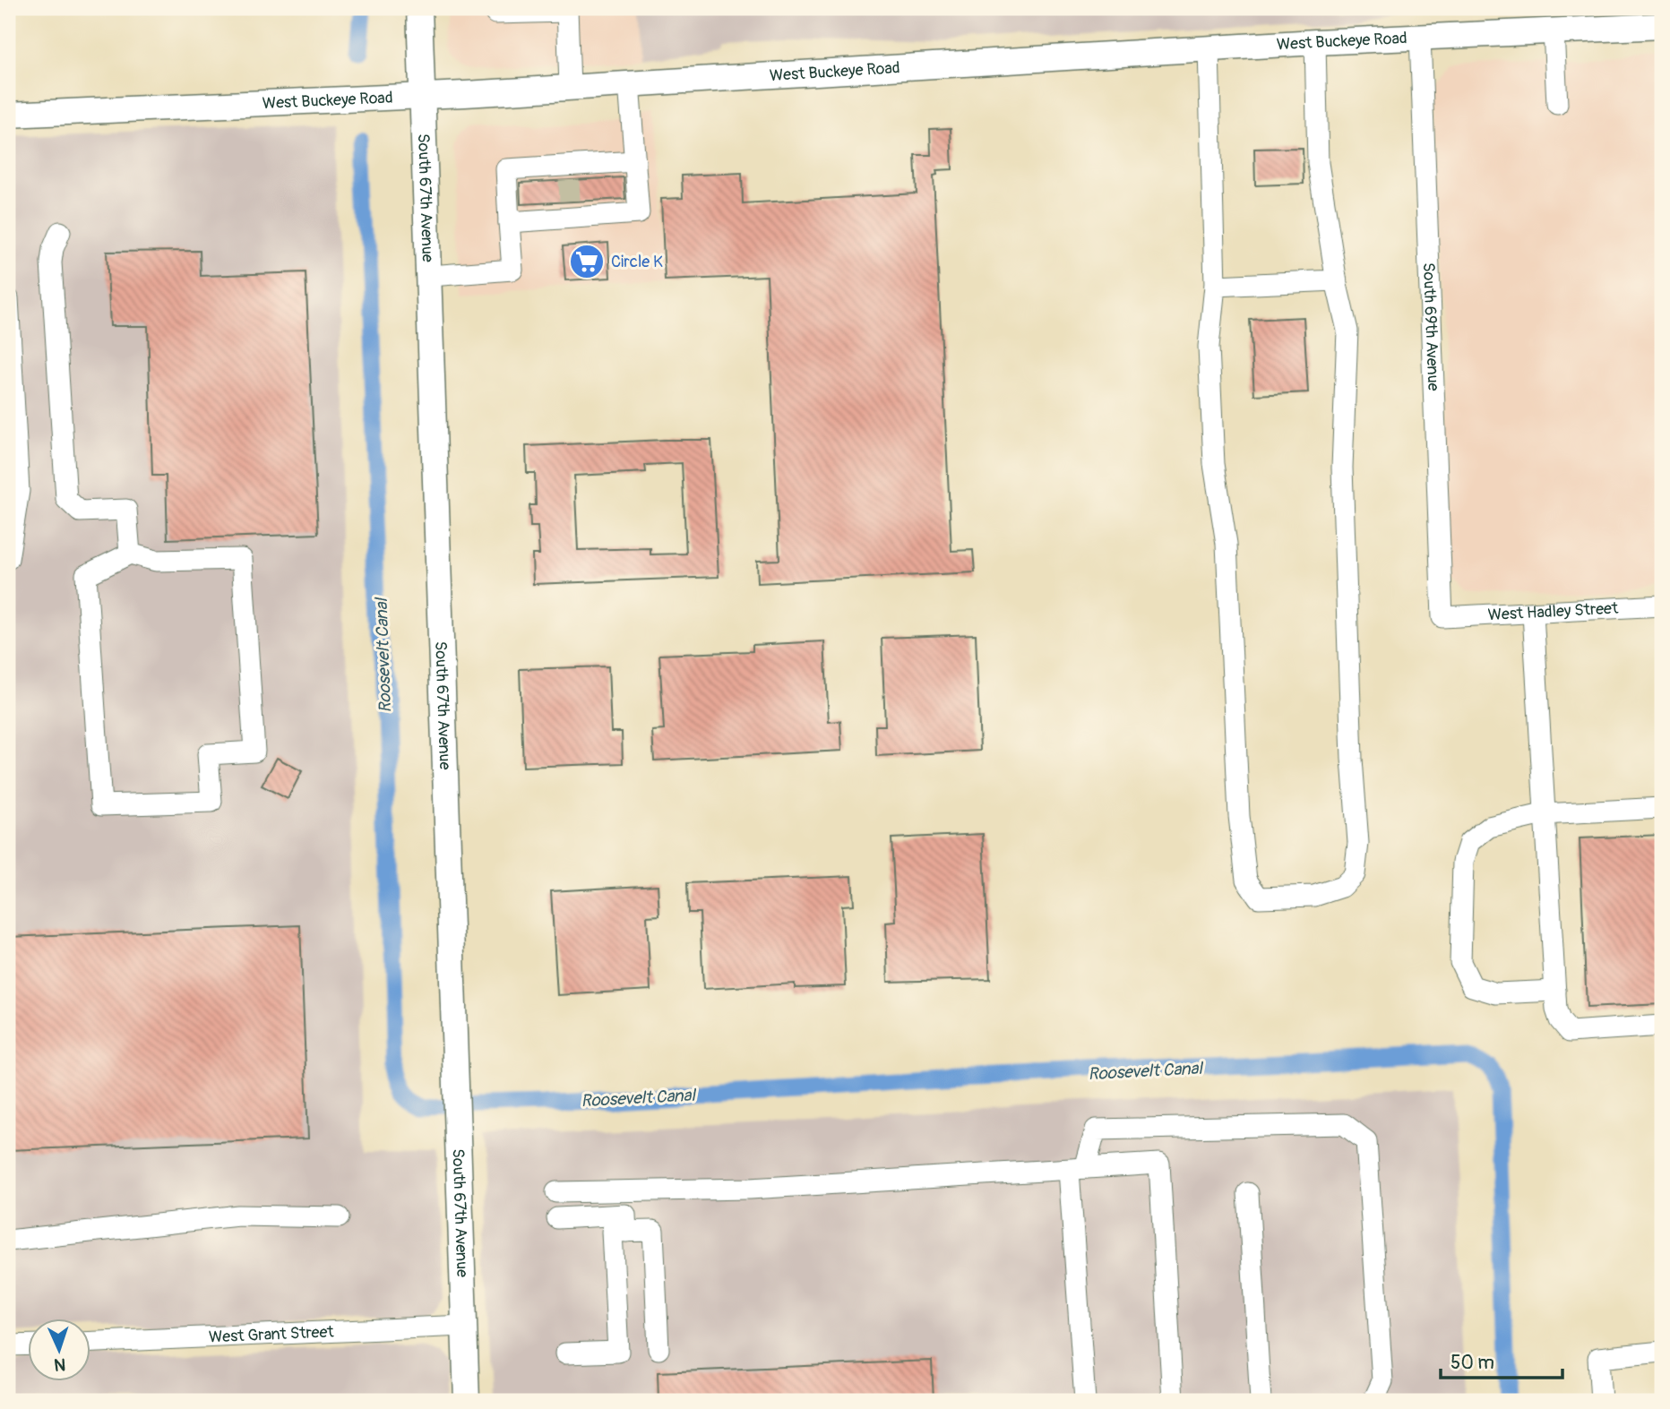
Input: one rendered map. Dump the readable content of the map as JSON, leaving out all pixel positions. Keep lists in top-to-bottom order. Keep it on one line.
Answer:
{"streets":{"main road":["West Buckeye Road","South 67th Avenue"],"street":["South 69th Avenue","West Hadley Street","West Grant Street"]},"crossings":[["West Buckeye Road","South 67th Avenue"],["West Buckeye Road","South 69th Avenue"],["South 67th Avenue","West Grant Street"],["South 69th Avenue","West Hadley Street"]],"water":["Roosevelt Canal"],"places":{"supermarket":["Circle K"]},"scale_bar":"50 m","north":"bottom"}
